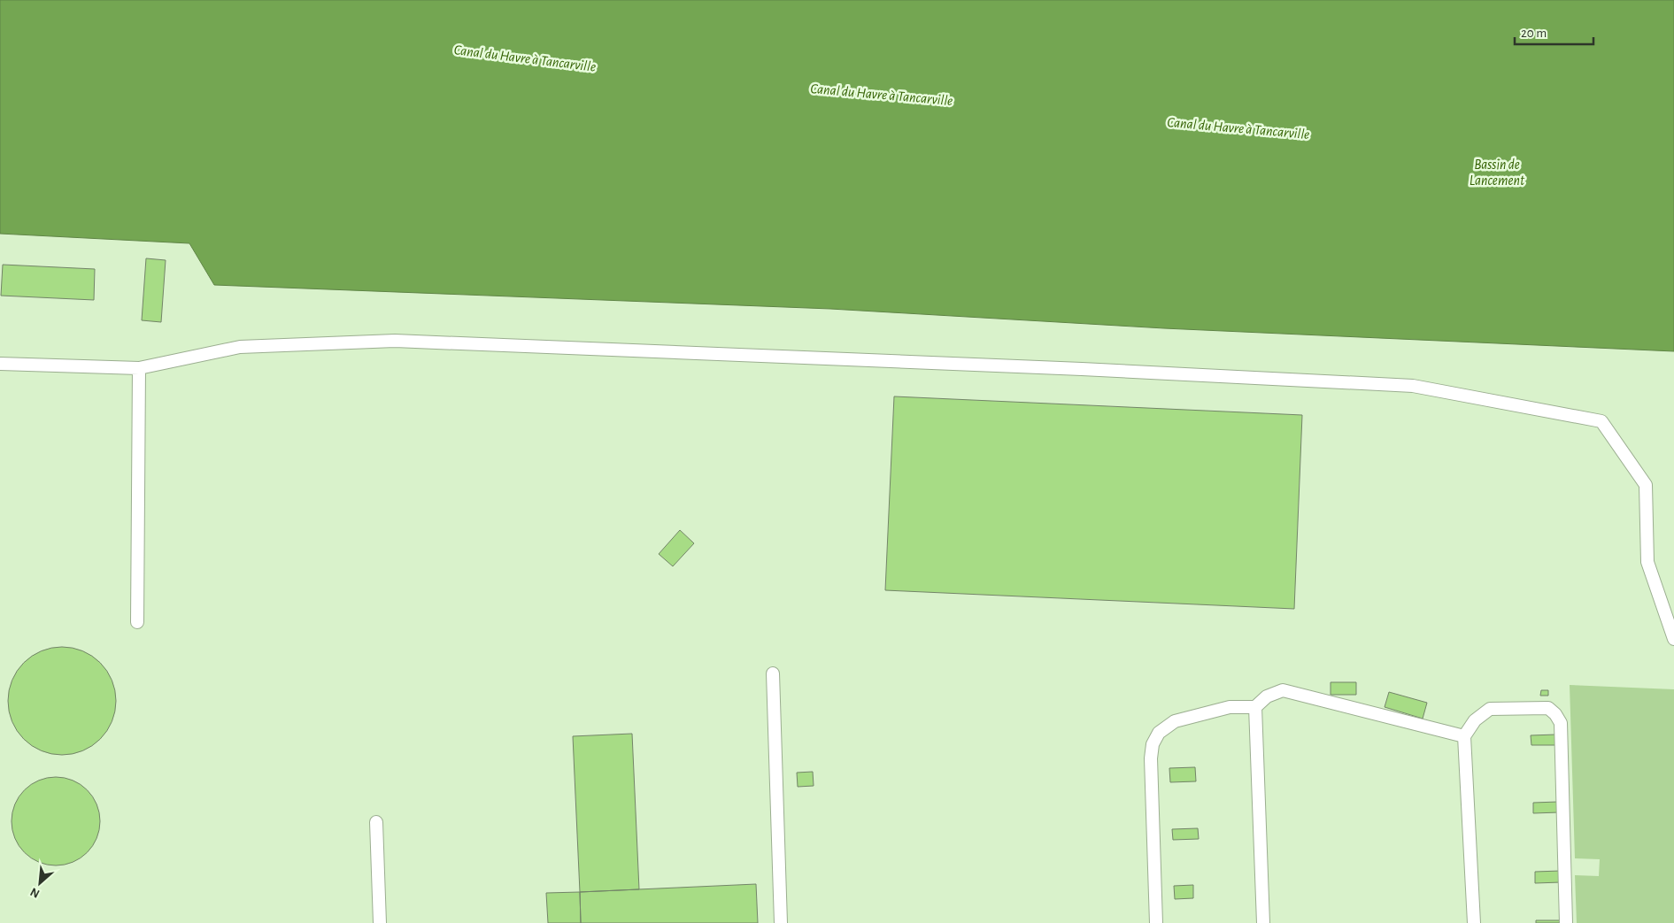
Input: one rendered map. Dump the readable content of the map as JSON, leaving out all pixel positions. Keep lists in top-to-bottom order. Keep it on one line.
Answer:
{"water":["Canal du Havre à Tancarville","Bassin de Lancement"],"scale_bar":"20 m","north":"bottom left"}
